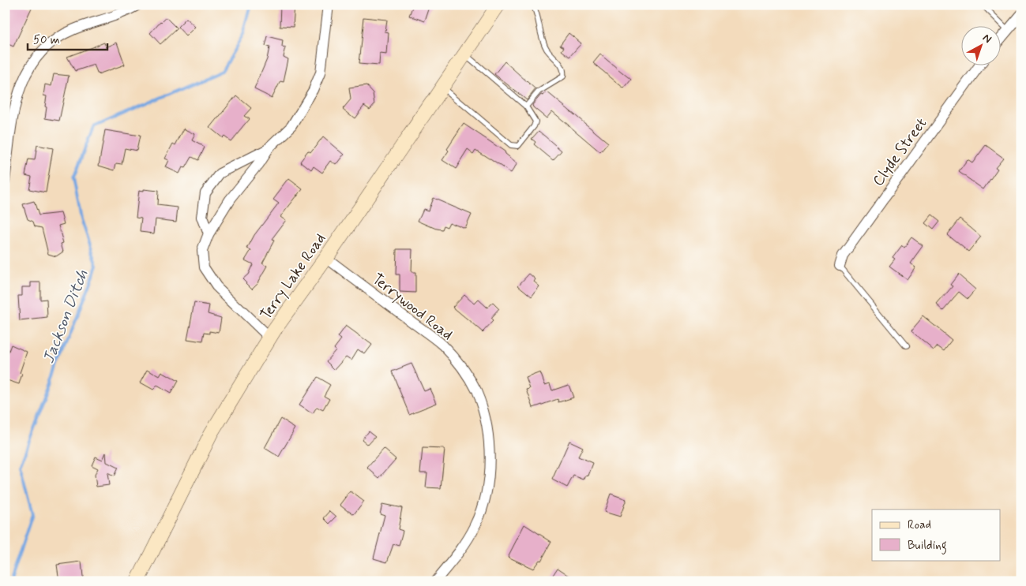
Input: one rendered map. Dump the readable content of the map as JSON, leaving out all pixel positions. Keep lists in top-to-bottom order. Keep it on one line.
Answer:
{"streets":{"main road":["Terry Lake Road"],"street":["Clyde Street","Terrywood Road"]},"crossings":[["Terry Lake Road","Terrywood Road"]],"water":["Jackson Ditch"],"legend":["Road","Building"],"scale_bar":"50 m","north":"top right"}
